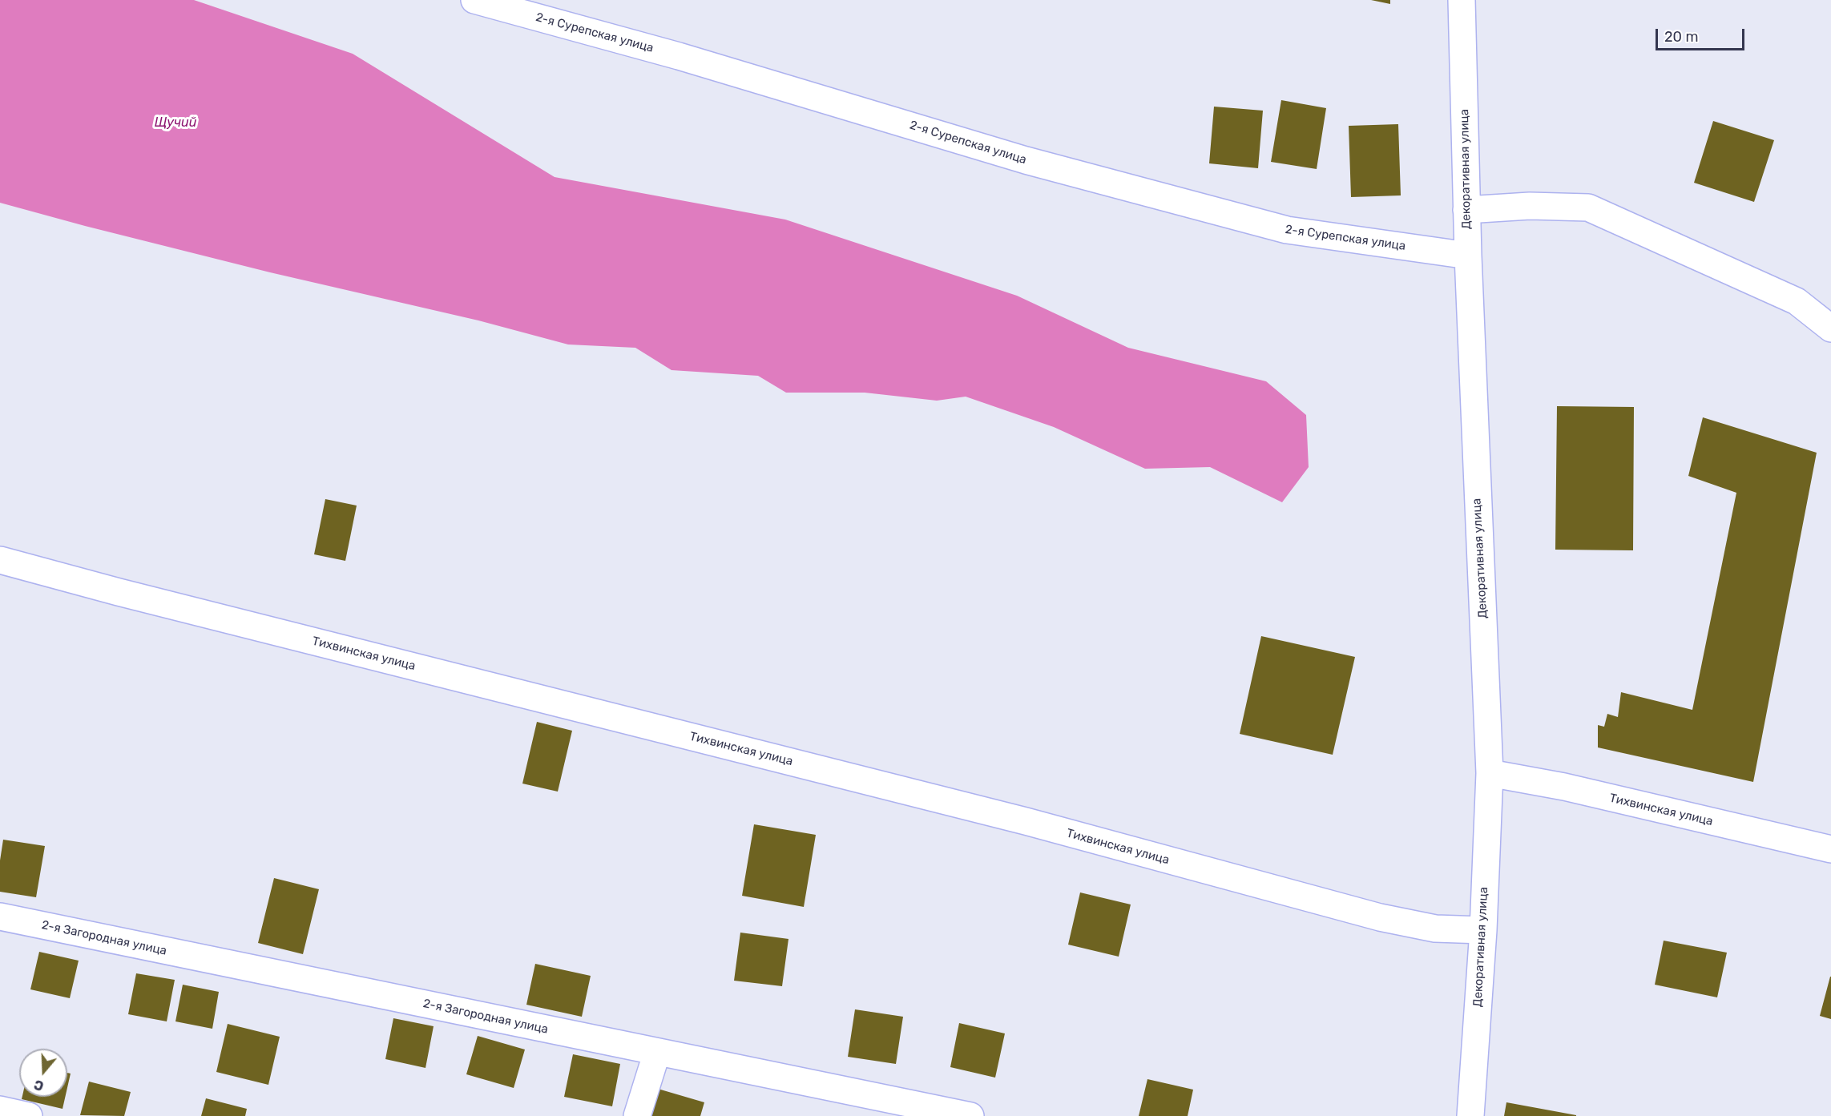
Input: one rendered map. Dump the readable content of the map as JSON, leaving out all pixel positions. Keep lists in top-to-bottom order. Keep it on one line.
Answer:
{"streets":{"street":["2-я Сурепская улица","Декоративная улица","Тихвинская улица","2-я Загородная улица"]},"crossings":[["2-я Сурепская улица","Декоративная улица"],["Декоративная улица","Тихвинская улица"]],"water":["Щучий"],"scale_bar":"20 m","north":"bottom"}
